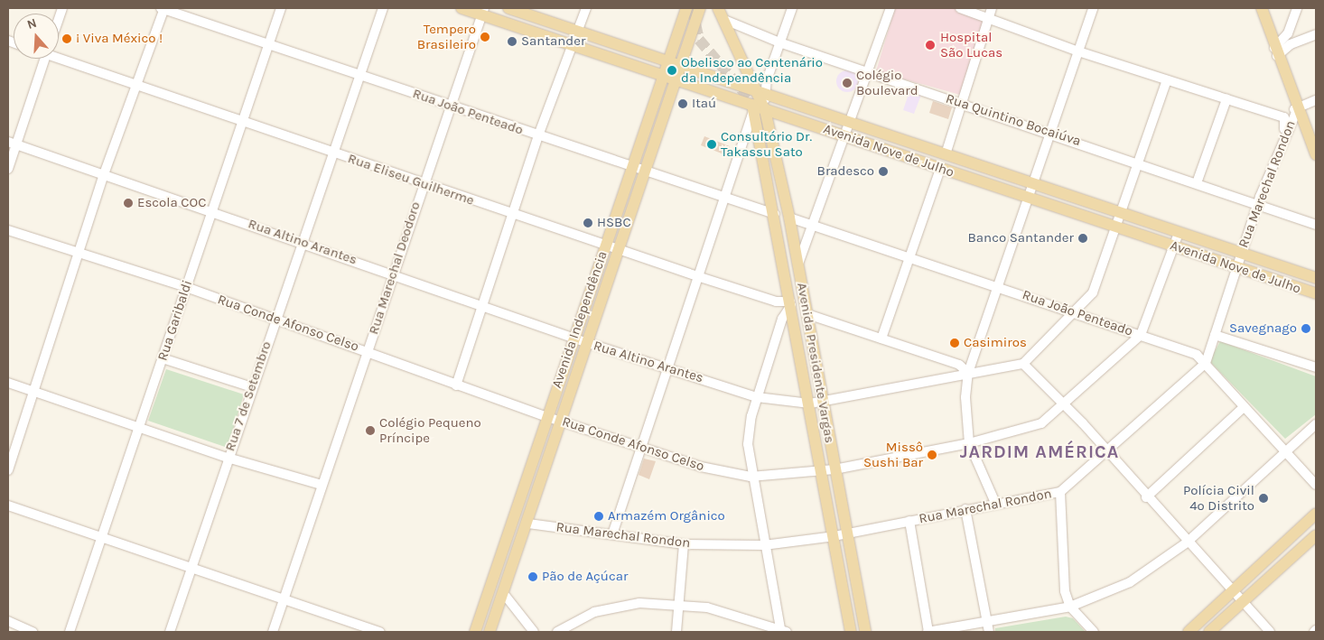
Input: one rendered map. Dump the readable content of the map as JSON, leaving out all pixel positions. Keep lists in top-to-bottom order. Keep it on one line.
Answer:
{"streets":{"main road":["Avenida Nove de Julho","Avenida Independência","Avenida Presidente Vargas"],"street":["Rua João Penteado","Rua Quintino Bocaiúva","Rua Eliseu Guilherme","Rua Marechal Rondon","Rua Altino Arantes","Rua Marechal Deodoro","Rua Garibaldi","Rua Conde Afonso Celso","Rua 7 de Setembro"]},"crossings":[["Rua João Penteado","Rua Marechal Rondon"],["Rua João Penteado","Rua Marechal Deodoro"],["Rua João Penteado","Avenida Independência"],["Rua João Penteado","Rua Garibaldi"],["Rua João Penteado","Rua Conde Afonso Celso"],["Rua João Penteado","Avenida Presidente Vargas"],["Rua João Penteado","Rua 7 de Setembro"],["Rua Quintino Bocaiúva","Rua Marechal Rondon"],["Avenida Nove de Julho","Rua Marechal Rondon"],["Avenida Nove de Julho","Rua Marechal Deodoro"],["Avenida Nove de Julho","Avenida Independência"],["Avenida Nove de Julho","Rua Conde Afonso Celso"],["Avenida Nove de Julho","Avenida Presidente Vargas"],["Rua Eliseu Guilherme","Rua Marechal Deodoro"],["Rua Eliseu Guilherme","Avenida Independência"],["Rua Eliseu Guilherme","Rua Garibaldi"],["Rua Eliseu Guilherme","Avenida Presidente Vargas"],["Rua Eliseu Guilherme","Rua 7 de Setembro"],["Rua Marechal Rondon","Avenida Independência"],["Rua Marechal Rondon","Avenida Presidente Vargas"],["Rua Altino Arantes","Rua Marechal Deodoro"],["Rua Altino Arantes","Avenida Independência"],["Rua Altino Arantes","Rua Garibaldi"],["Rua Altino Arantes","Avenida Presidente Vargas"],["Rua Altino Arantes","Rua 7 de Setembro"],["Rua Marechal Deodoro","Rua Conde Afonso Celso"],["Avenida Independência","Rua Conde Afonso Celso"],["Rua Garibaldi","Rua Conde Afonso Celso"],["Rua Conde Afonso Celso","Avenida Presidente Vargas"],["Rua Conde Afonso Celso","Rua 7 de Setembro"]],"districts":["JARDIM AMÉRICA"],"places":["Tempero Brasileiro","¡ Viva México !","Santander","Hospital São Lucas","Obelisco ao Centenário da Independência","Colégio Boulevard","Itaú","Consultório Dr. Takassu Sato","Bradesco","Escola COC","HSBC","Banco Santander","Savegnago","Casimiros","Colégio Pequeno Príncipe","Missô Sushi Bar","Polícia Civil 4º Distrito","Armazém Orgânico","Pão de Açúcar"],"north":"top"}
